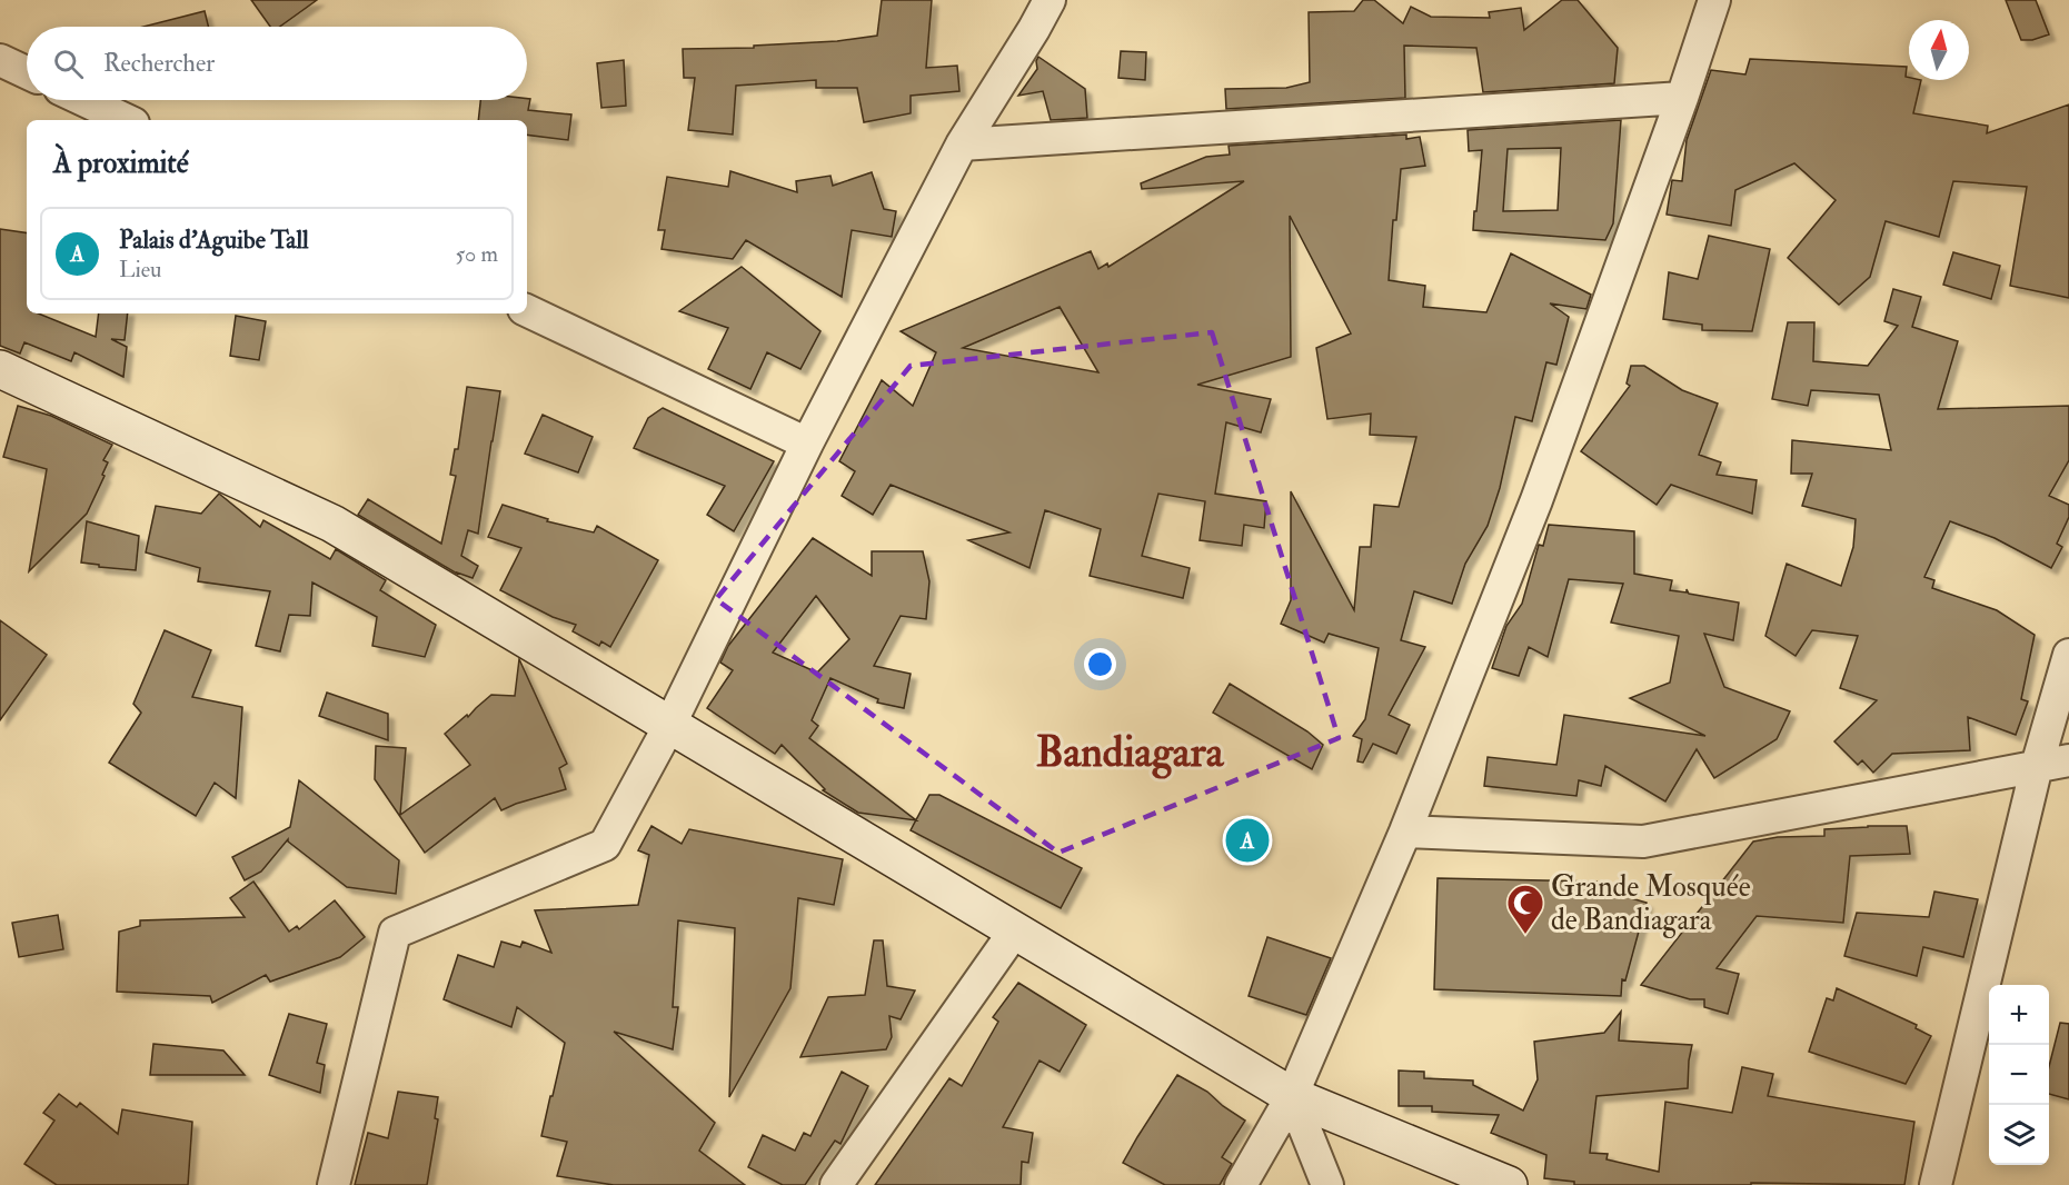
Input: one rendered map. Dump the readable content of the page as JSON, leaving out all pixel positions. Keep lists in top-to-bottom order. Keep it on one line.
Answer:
{"districts":["Bandiagara"],"places":{"mosque":["Grande Mosquée de Bandiagara"]},"north":"top","page":{"search":"Rechercher","heading":"À proximité","list":[{"mark":"A","name":"Palais d'Aguibe Tall","note":"Lieu","value":"50 m"}],"pins":"A","map_buttons":["+","−"]}}
